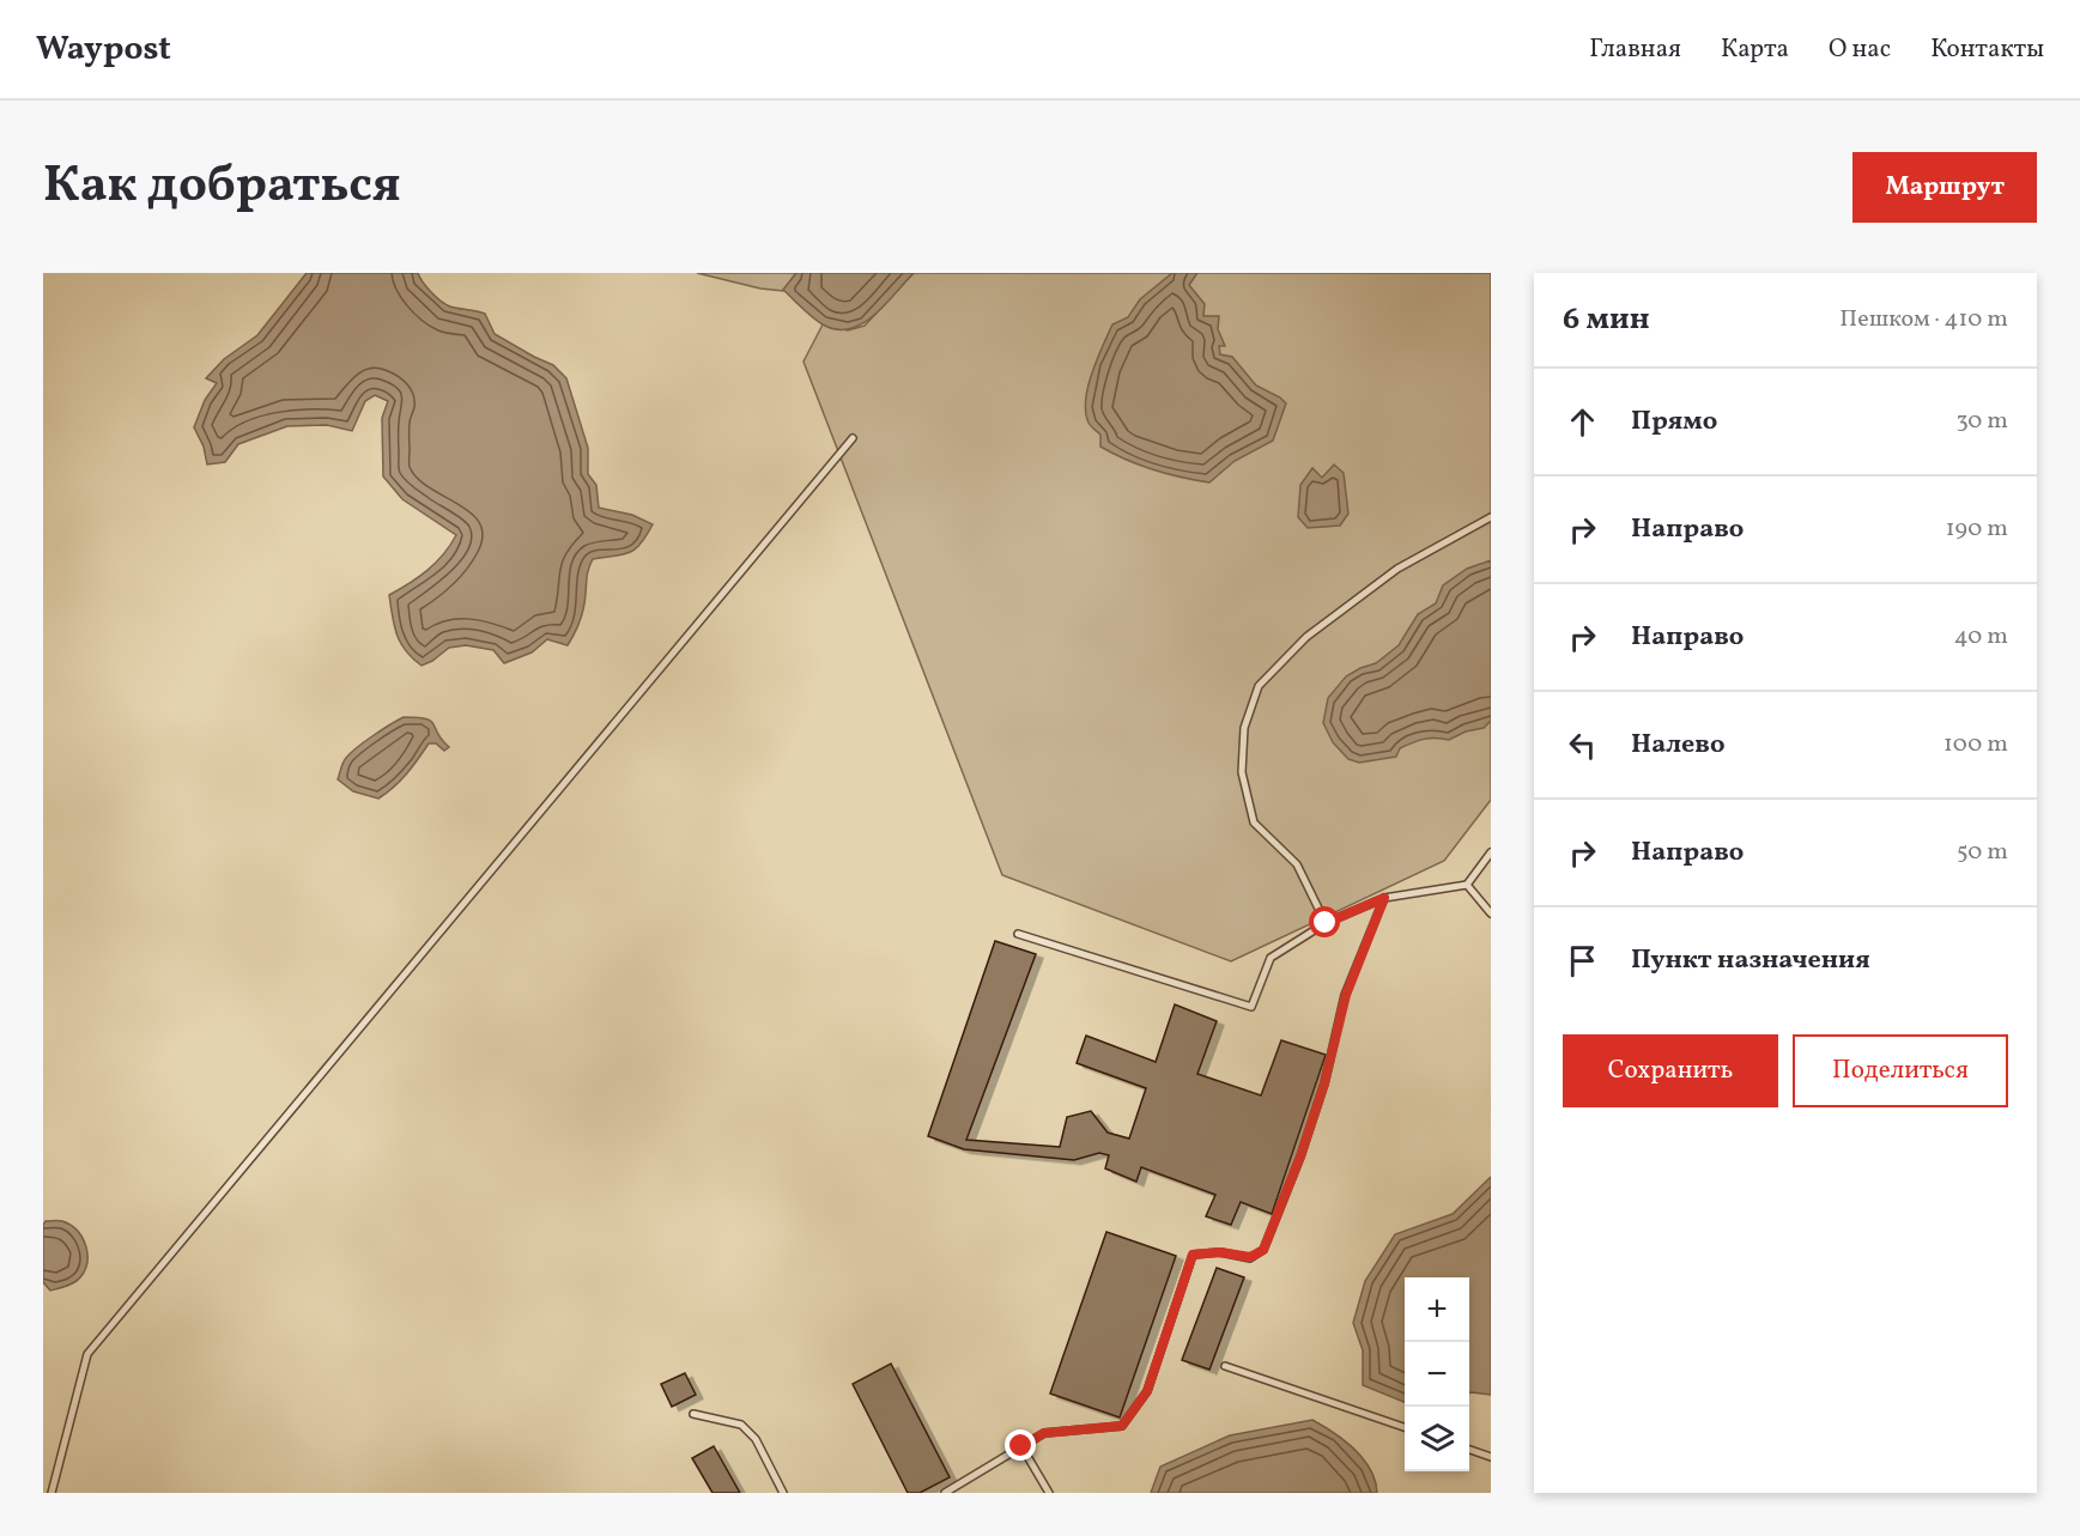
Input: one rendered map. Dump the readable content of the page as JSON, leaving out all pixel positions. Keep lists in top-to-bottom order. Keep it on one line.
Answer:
{"page":{"header":"Waypost","nav":["Главная","Карта","О нас","Контакты"],"title":"Как добраться","buttons":["Маршрут",["Сохранить","Поделиться"]],"heading":["6 мин","Пешком · 410 m"],"list":[["Прямо","30 m"],["Направо","190 m"],["Направо","40 m"],["Налево","100 m"],["Направо","50 m"],"Пункт назначения"],"map_buttons":["+","−"]}}
